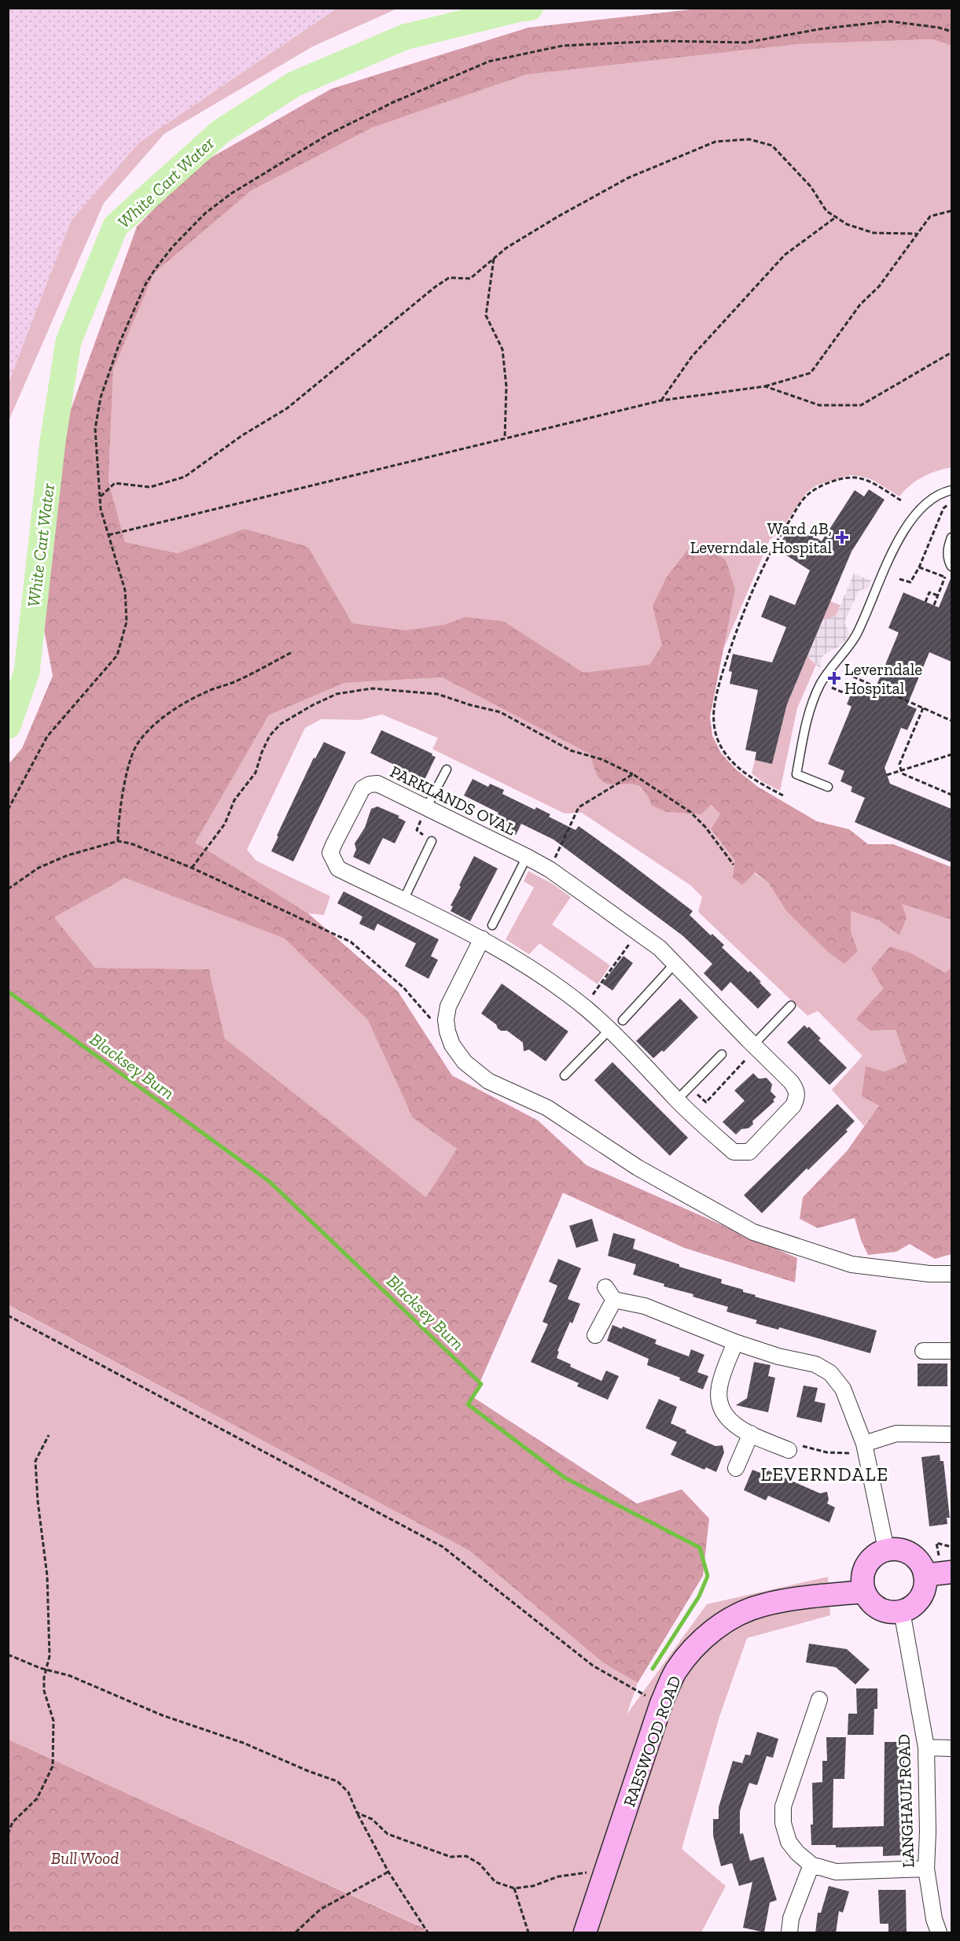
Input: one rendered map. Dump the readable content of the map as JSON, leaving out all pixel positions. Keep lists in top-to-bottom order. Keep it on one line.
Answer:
{"streets":{"street":["PARKLANDS OVAL","RAESWOOD ROAD","LANGHAUL ROAD"]},"crossings":[["RAESWOOD ROAD","LANGHAUL ROAD"]],"districts":["LEVERNDALE"],"water":["White Cart Water","Blacksey Burn"],"parks":["Bull Wood"],"places":{"health":["Ward 4B, Leverndale Hospital","Leverndale Hospital"]}}
